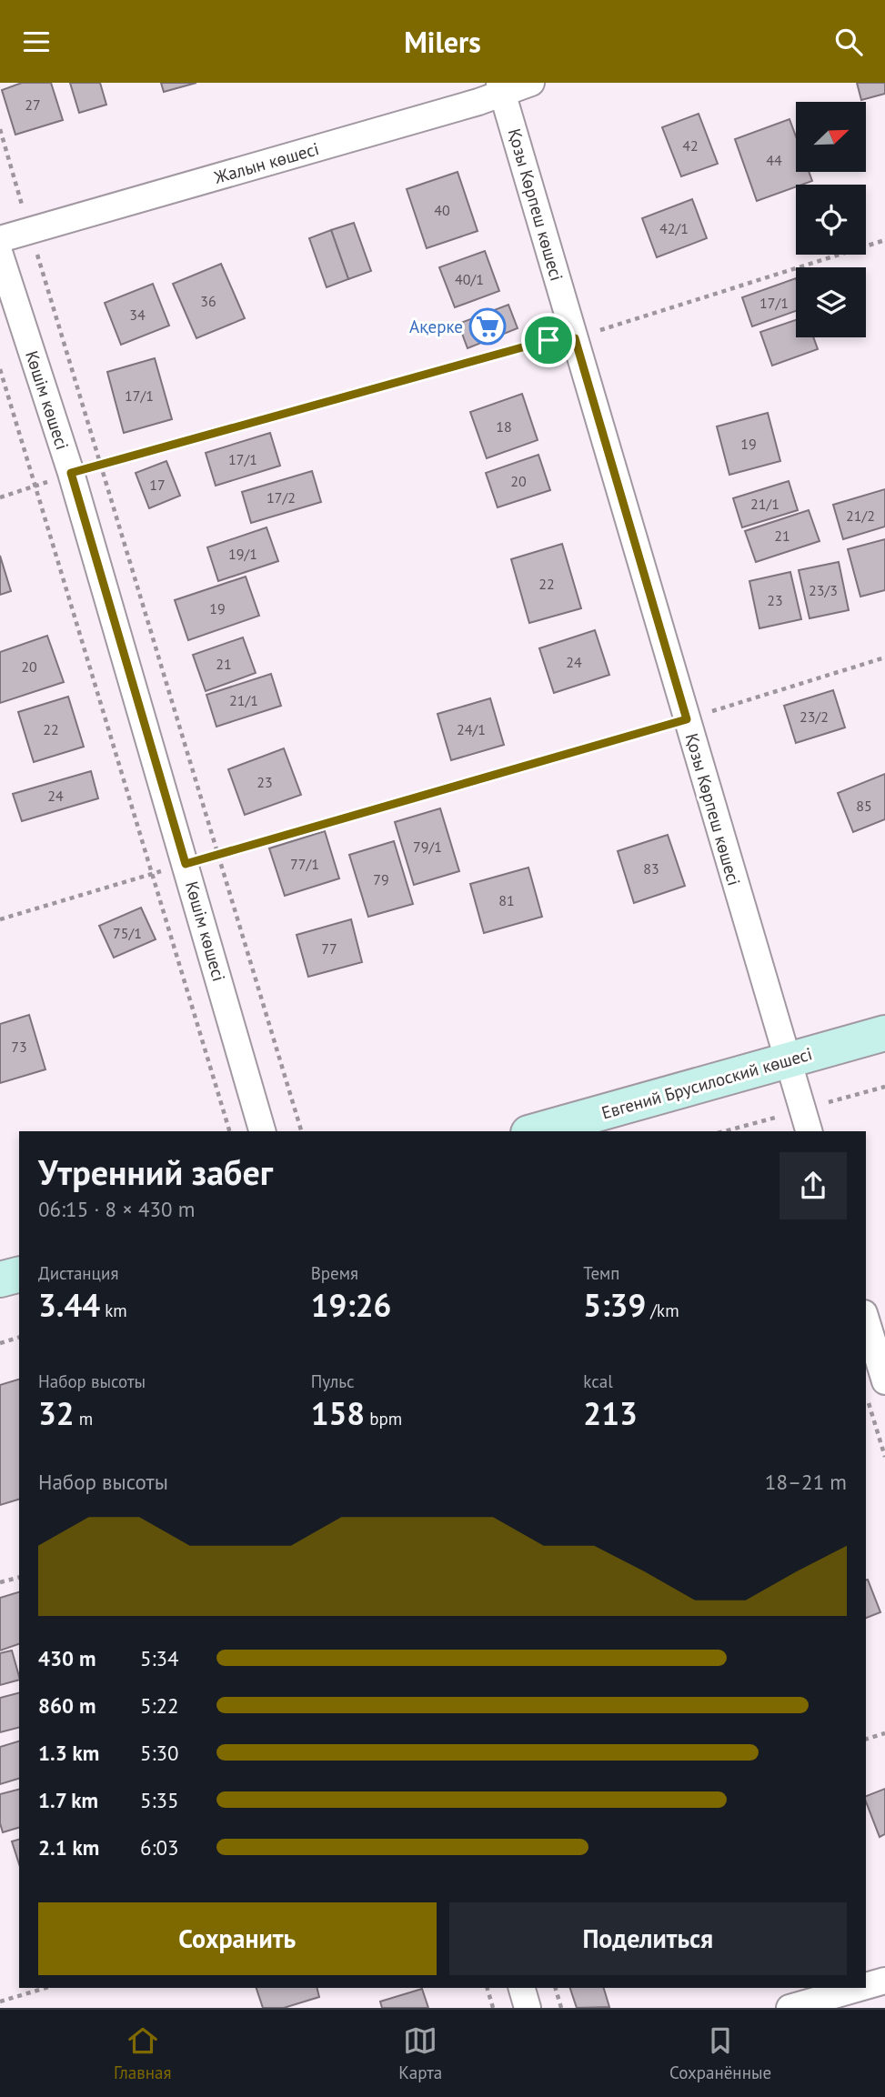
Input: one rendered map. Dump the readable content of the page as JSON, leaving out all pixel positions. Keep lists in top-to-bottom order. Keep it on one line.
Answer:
{"streets":{"main road":["Евгений Брусилоский көшесі"],"street":["Жалын көшесі","Қозы Көрпеш көшесі","Көшім көшесі"]},"crossings":[["Жалын көшесі","Қозы Көрпеш көшесі"],["Қозы Көрпеш көшесі","Евгений Брусилоский көшесі"]],"places":{"supermarket":["Ақерке"]},"house_numbers":["27","42","44","40","42/1","40/1","36","17/1","34","17/1","18","19","17/1","20","17","17/2","21/1","21/2","21","19/1","22","23/3","23","19","24","21","20","21/1","23/2","22","24/1","23","24","85","79/1","77/1","83","79","81","75/1","77","73"],"north":"top right","page":{"header":"Milers","heading":["Утренний забег","06:15 · 8 × 430 m"],"stats":[["Дистанция","3.44 km"],["Время","19:26"],["Темп","5:39 /km"],["Набор высоты","32 m"],["Пульс","158 bpm"],["kcal","213"]],"chart":["Набор высоты","18–21 m"],"list":[{"name":"430 m","note":"5:34"},{"name":"860 m","note":"5:22"},{"name":"1.3 km","note":"5:30"},{"name":"1.7 km","note":"5:35"},{"name":"2.1 km","note":"6:03"}],"buttons":["Сохранить","Поделиться"],"tabs":["Главная","Карта","Сохранённые"]}}
